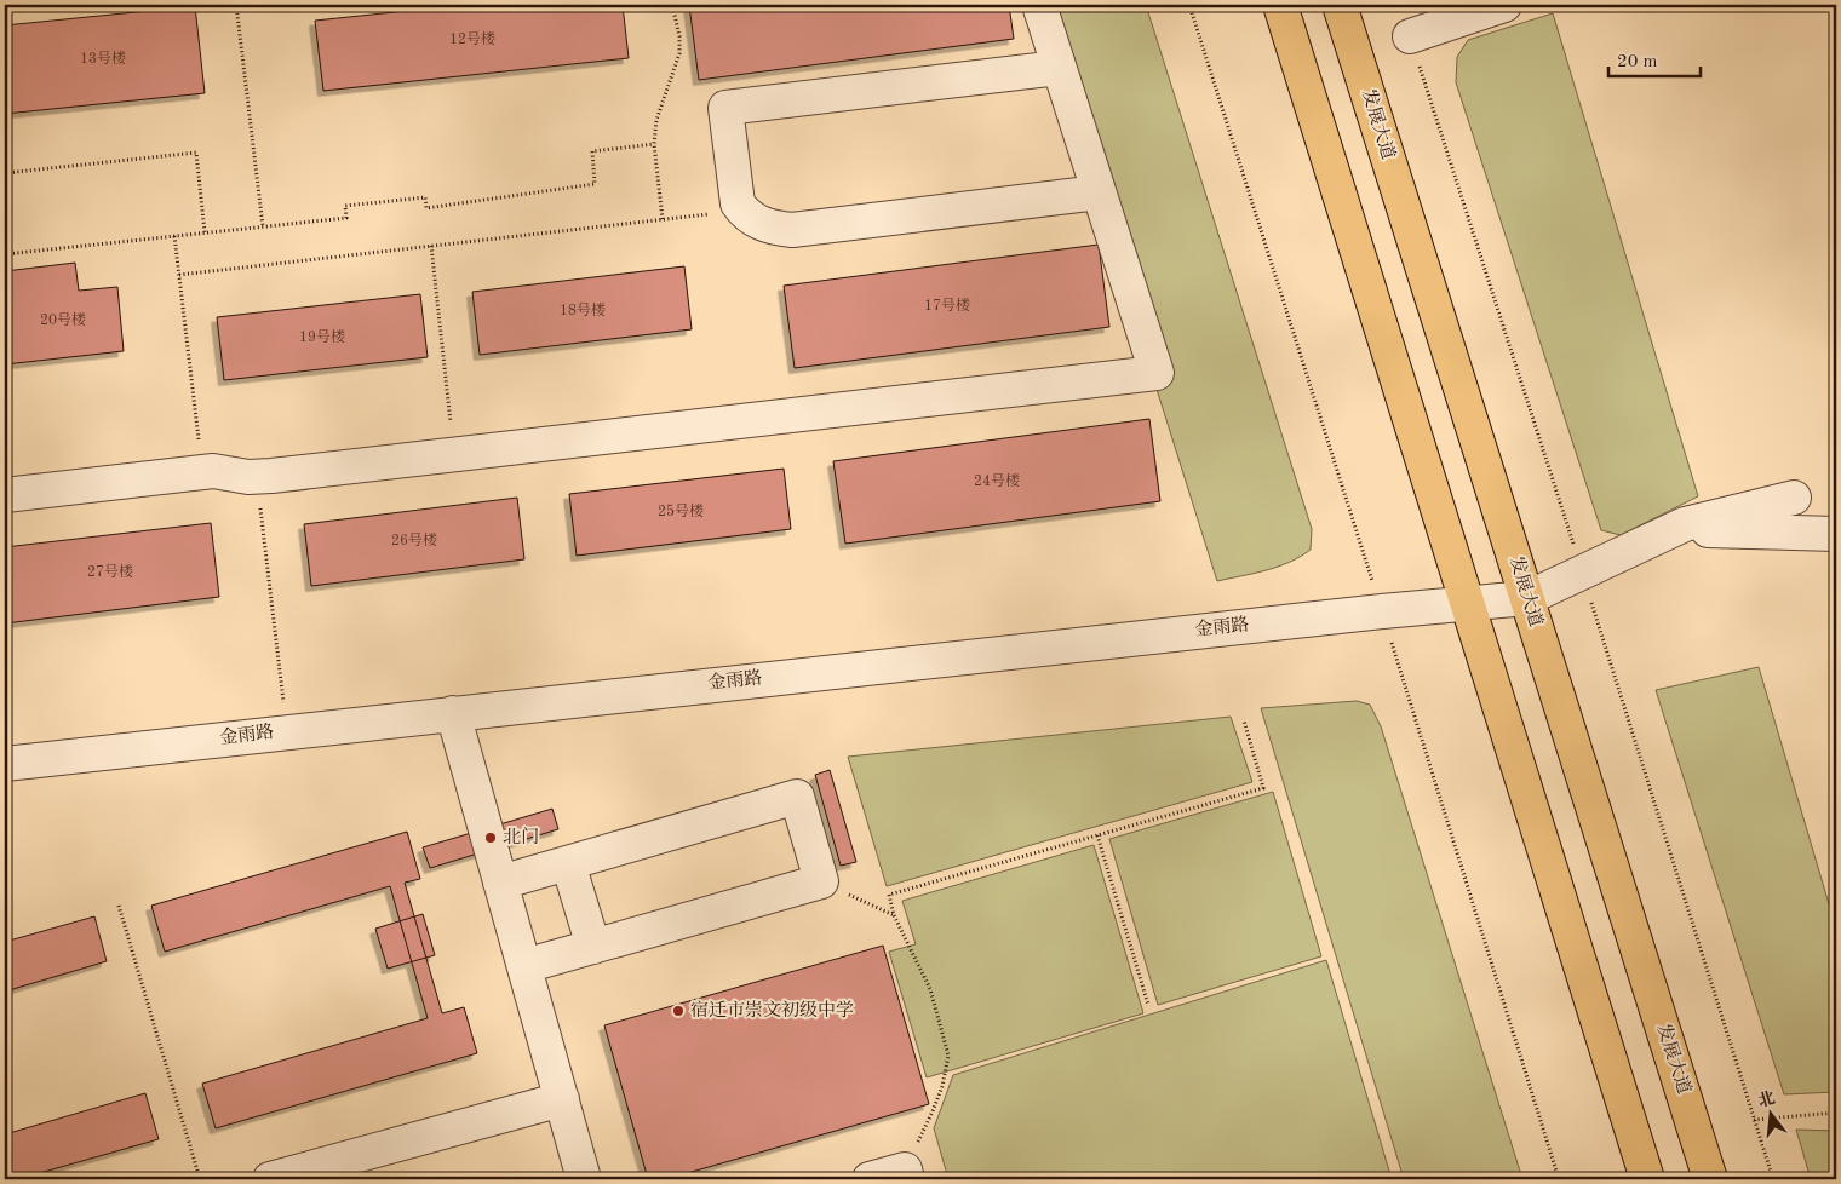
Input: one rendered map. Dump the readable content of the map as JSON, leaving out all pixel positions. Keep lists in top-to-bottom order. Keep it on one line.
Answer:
{"streets":{"main road":["发展大道"],"street":["金雨路"]},"crossings":[["发展大道","金雨路"]],"places":["北门","宿迁市崇文初级中学"],"house_numbers":["12号楼","13号楼","17号楼","18号楼","20号楼","19号楼","24号楼","25号楼","26号楼","27号楼"],"scale_bar":"20 m","north":"top"}
